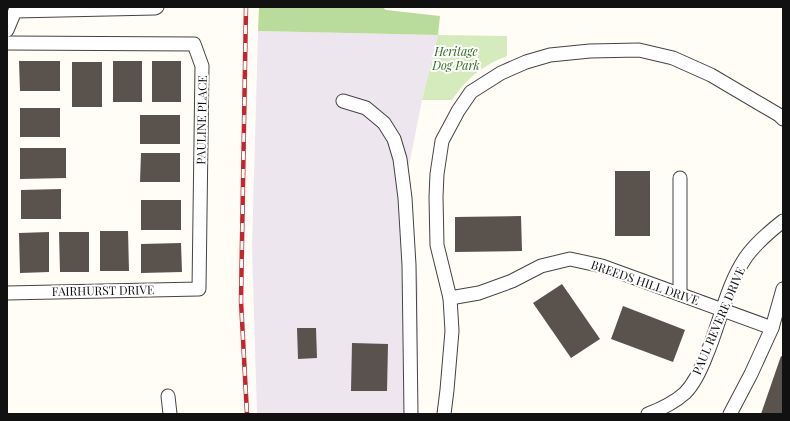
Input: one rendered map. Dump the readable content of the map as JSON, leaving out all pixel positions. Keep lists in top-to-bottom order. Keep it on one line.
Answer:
{"streets":{"street":["PAULINE PLACE","BREEDS HILL DRIVE","FAIRHURST DRIVE","PAUL REVERE DRIVE"]},"crossings":[["PAULINE PLACE","FAIRHURST DRIVE"],["BREEDS HILL DRIVE","PAUL REVERE DRIVE"]],"parks":["Heritage Dog Park"]}
